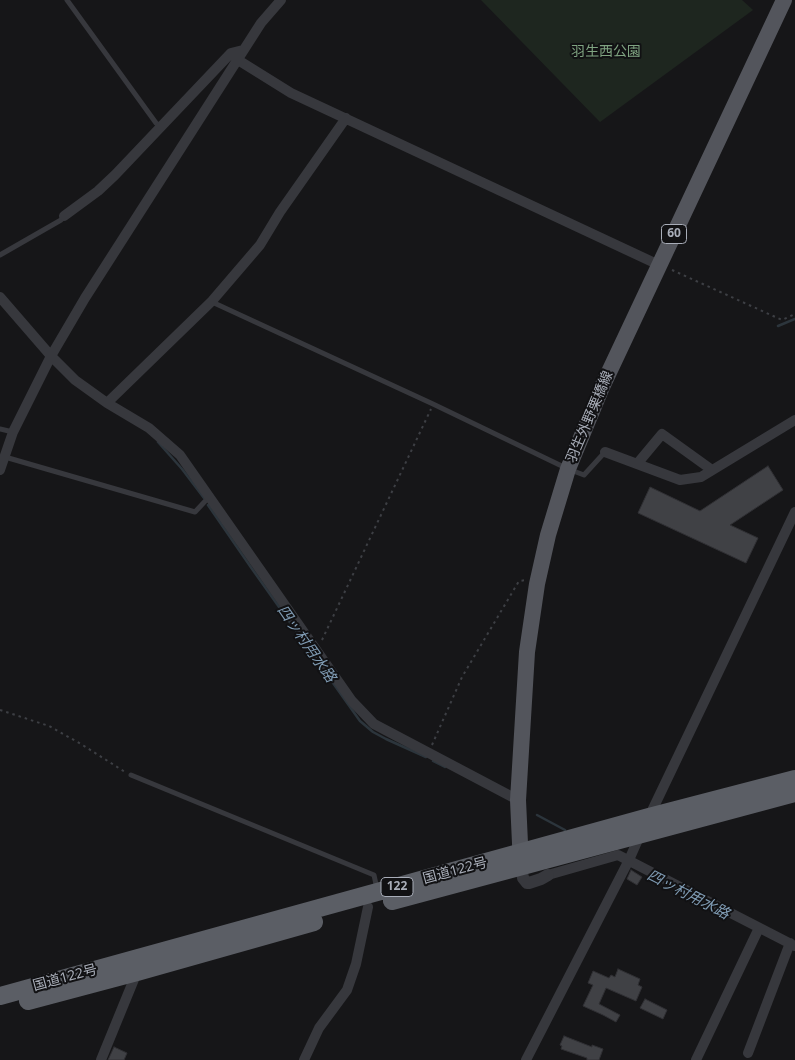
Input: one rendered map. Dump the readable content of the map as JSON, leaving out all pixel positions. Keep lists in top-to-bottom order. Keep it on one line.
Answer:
{"streets":{"highway":["国道122号","122"],"main road":["60","羽生外野栗橋線"]},"crossings":[["羽生外野栗橋線","国道122号"]],"water":["四ッ村用水路"],"parks":["羽生西公園"]}
